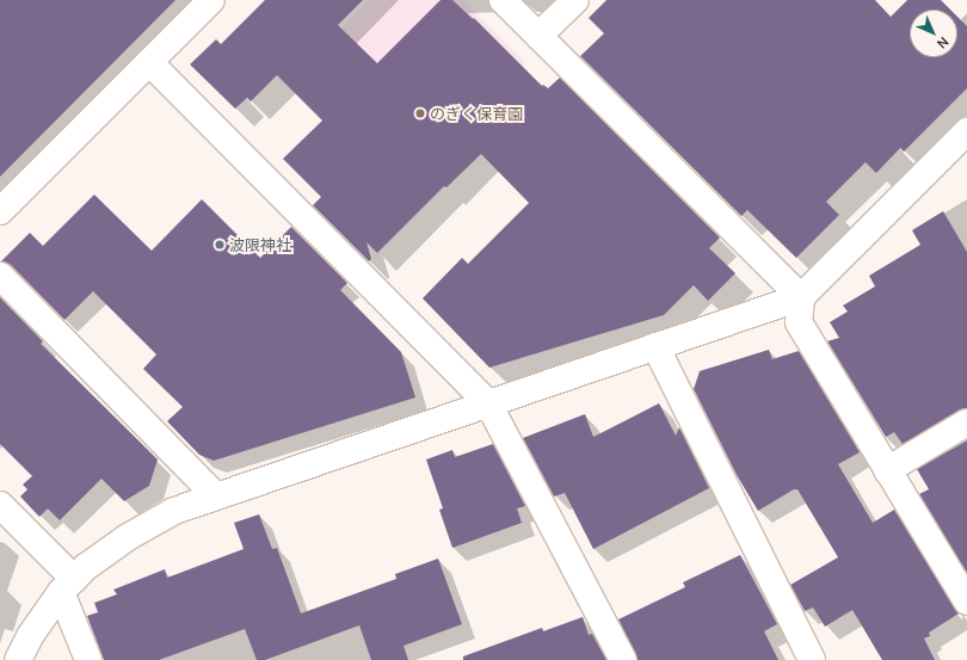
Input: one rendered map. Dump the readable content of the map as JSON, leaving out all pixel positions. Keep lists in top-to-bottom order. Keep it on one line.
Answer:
{"places":["のぎく保育園","波限神社"],"north":"bottom right"}
